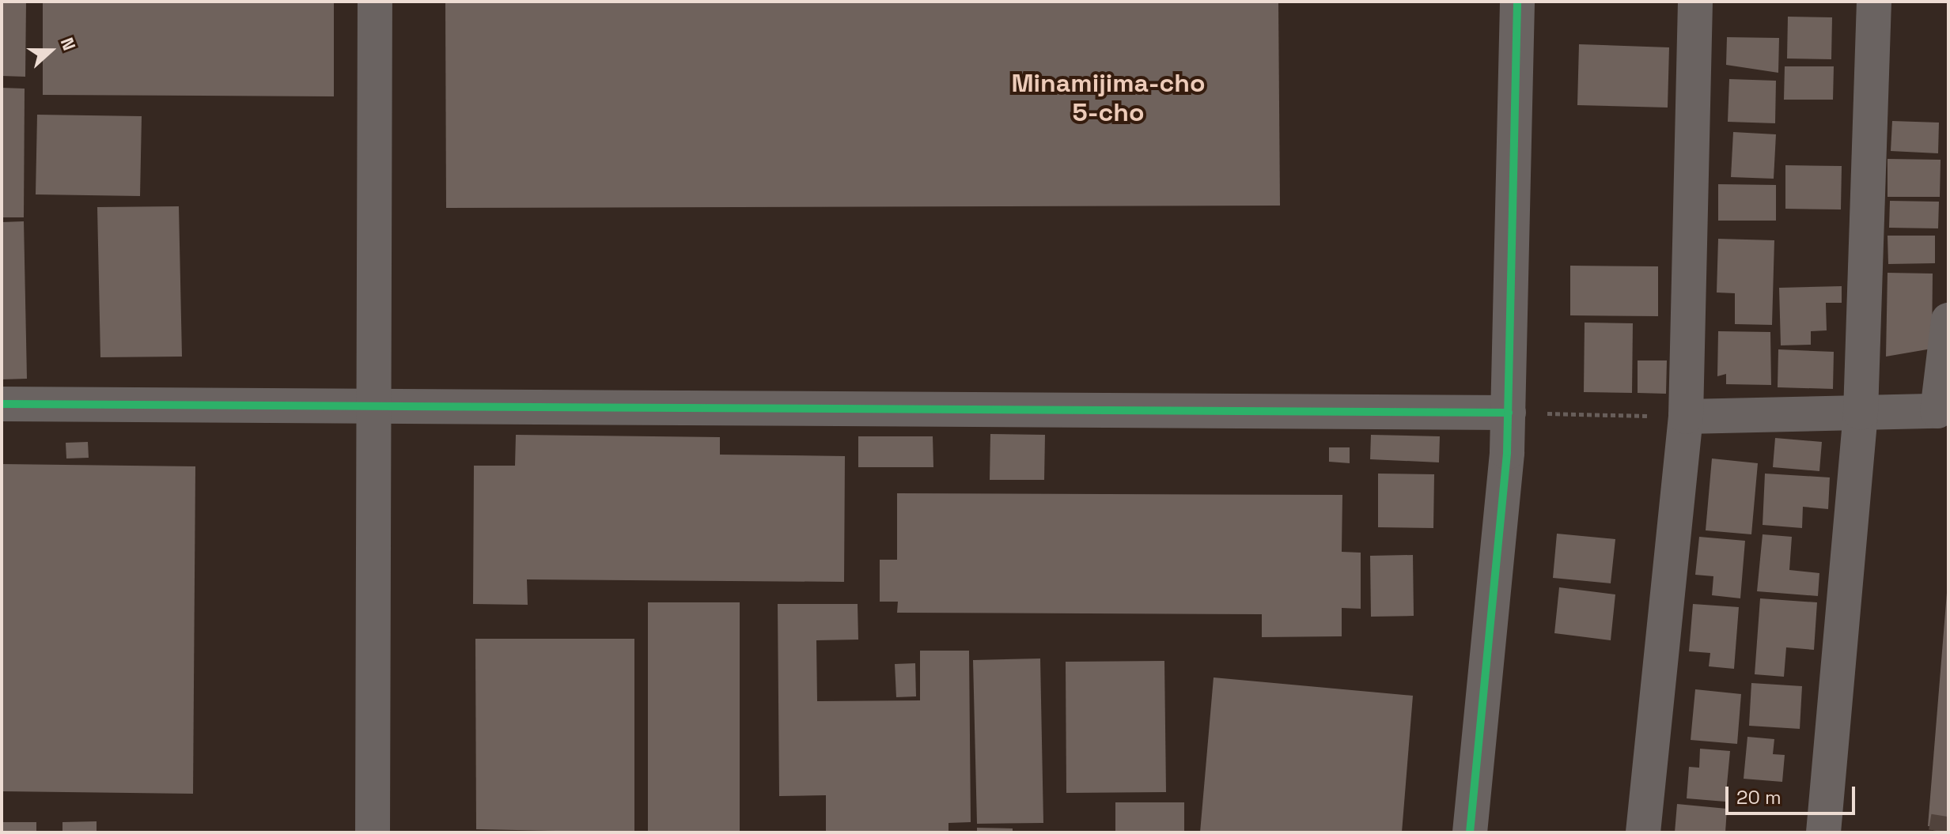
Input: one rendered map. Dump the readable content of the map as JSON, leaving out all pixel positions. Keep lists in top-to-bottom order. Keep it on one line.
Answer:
{"districts":["Minamijima-cho 5-cho"],"scale_bar":"20 m","north":"right"}
